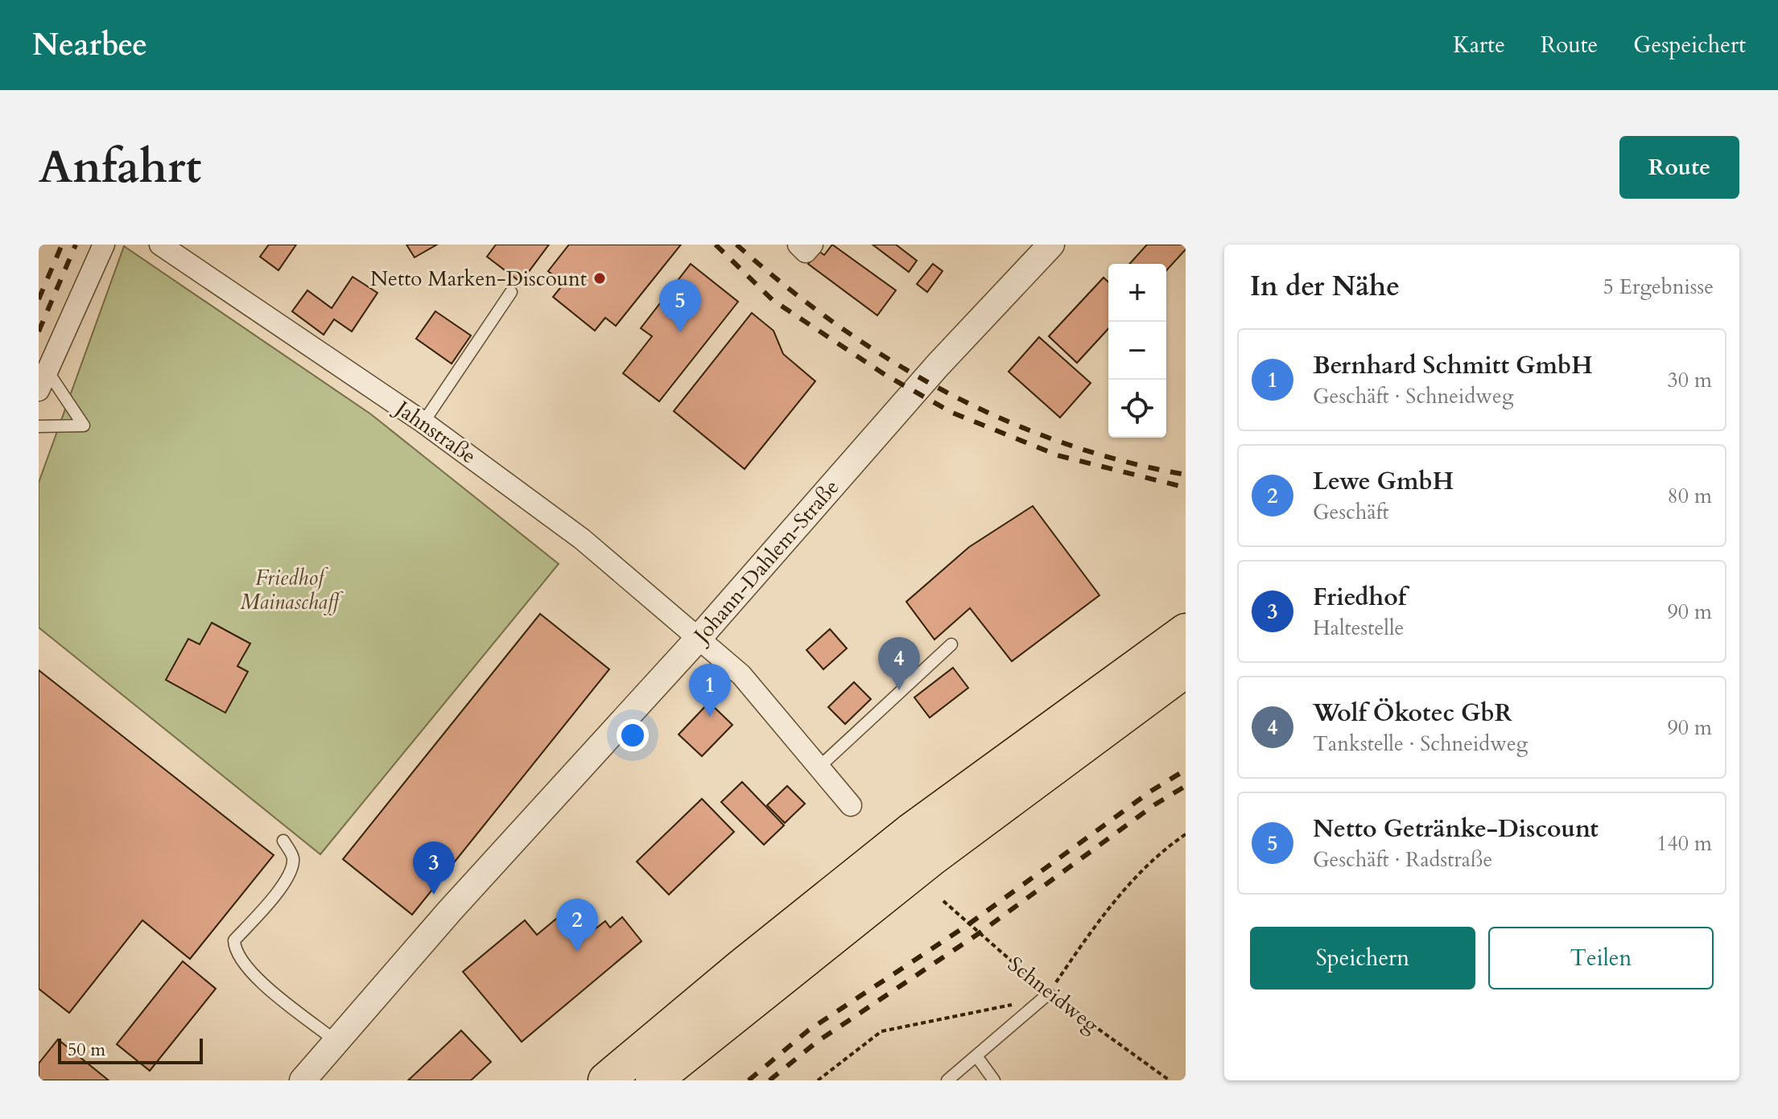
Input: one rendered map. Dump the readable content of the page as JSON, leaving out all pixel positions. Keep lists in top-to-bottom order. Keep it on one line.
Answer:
{"streets":{"street":["Jahnstraße","Johann-Dahlem-Straße"],"path":["Schneidweg"]},"crossings":[["Jahnstraße","Johann-Dahlem-Straße"]],"parks":["Friedhof Mainaschaff"],"places":["Netto Marken-Discount"],"scale_bar":"50 m","page":{"header":"Nearbee","nav":["Karte","Route","Gespeichert"],"buttons":["Route",["Speichern","Teilen"]],"title":"Anfahrt","heading":["In der Nähe","5 Ergebnisse"],"map_buttons":["+","−"],"pins":["5","4","1","3","2"],"list":[{"mark":"1","name":"Bernhard Schmitt GmbH","note":"Geschäft · Schneidweg","value":"30 m"},{"mark":"2","name":"Lewe GmbH","note":"Geschäft","value":"80 m"},{"mark":"3","name":"Friedhof","note":"Haltestelle","value":"90 m"},{"mark":"4","name":"Wolf Ökotec GbR","note":"Tankstelle · Schneidweg","value":"90 m"},{"mark":"5","name":"Netto Getränke-Discount","note":"Geschäft · Radstraße","value":"140 m"}],"scale":"50 m"}}
